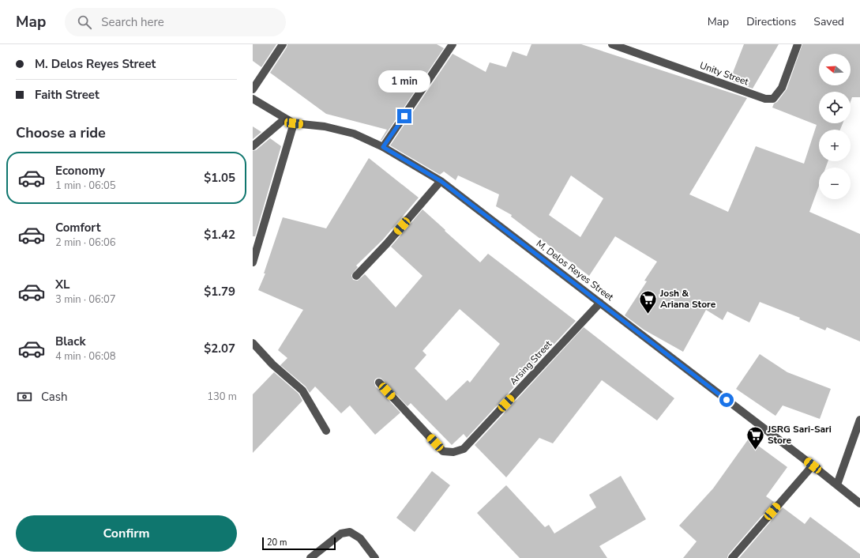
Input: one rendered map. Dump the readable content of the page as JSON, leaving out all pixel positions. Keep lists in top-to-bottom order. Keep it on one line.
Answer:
{"streets":{"street":["Unity Street","M. Delos Reyes Street","Arsing Street"]},"crossings":[["M. Delos Reyes Street","Arsing Street"]],"places":{"supermarket":["Josh & Ariana Store","JSRG Sari-Sari Store"]},"scale_bar":"20 m","north":"left","page":{"header":"Map","search":"Search here","nav":["Map","Directions","Saved"],"banner":["M. Delos Reyes Street","Faith Street"],"map_buttons":["+","−"],"bubble":"1 min","heading":"Choose a ride","list":[{"name":"Economy","note":"1 min · 06:05","value":"$1.05"},{"name":"Comfort","note":"2 min · 06:06","value":"$1.42"},{"name":"XL","note":"3 min · 06:07","value":"$1.79"},{"name":"Black","note":"4 min · 06:08","value":"$2.07"}],"pay":["Cash","130 m"],"buttons":"Confirm","scale":"20 m"}}
